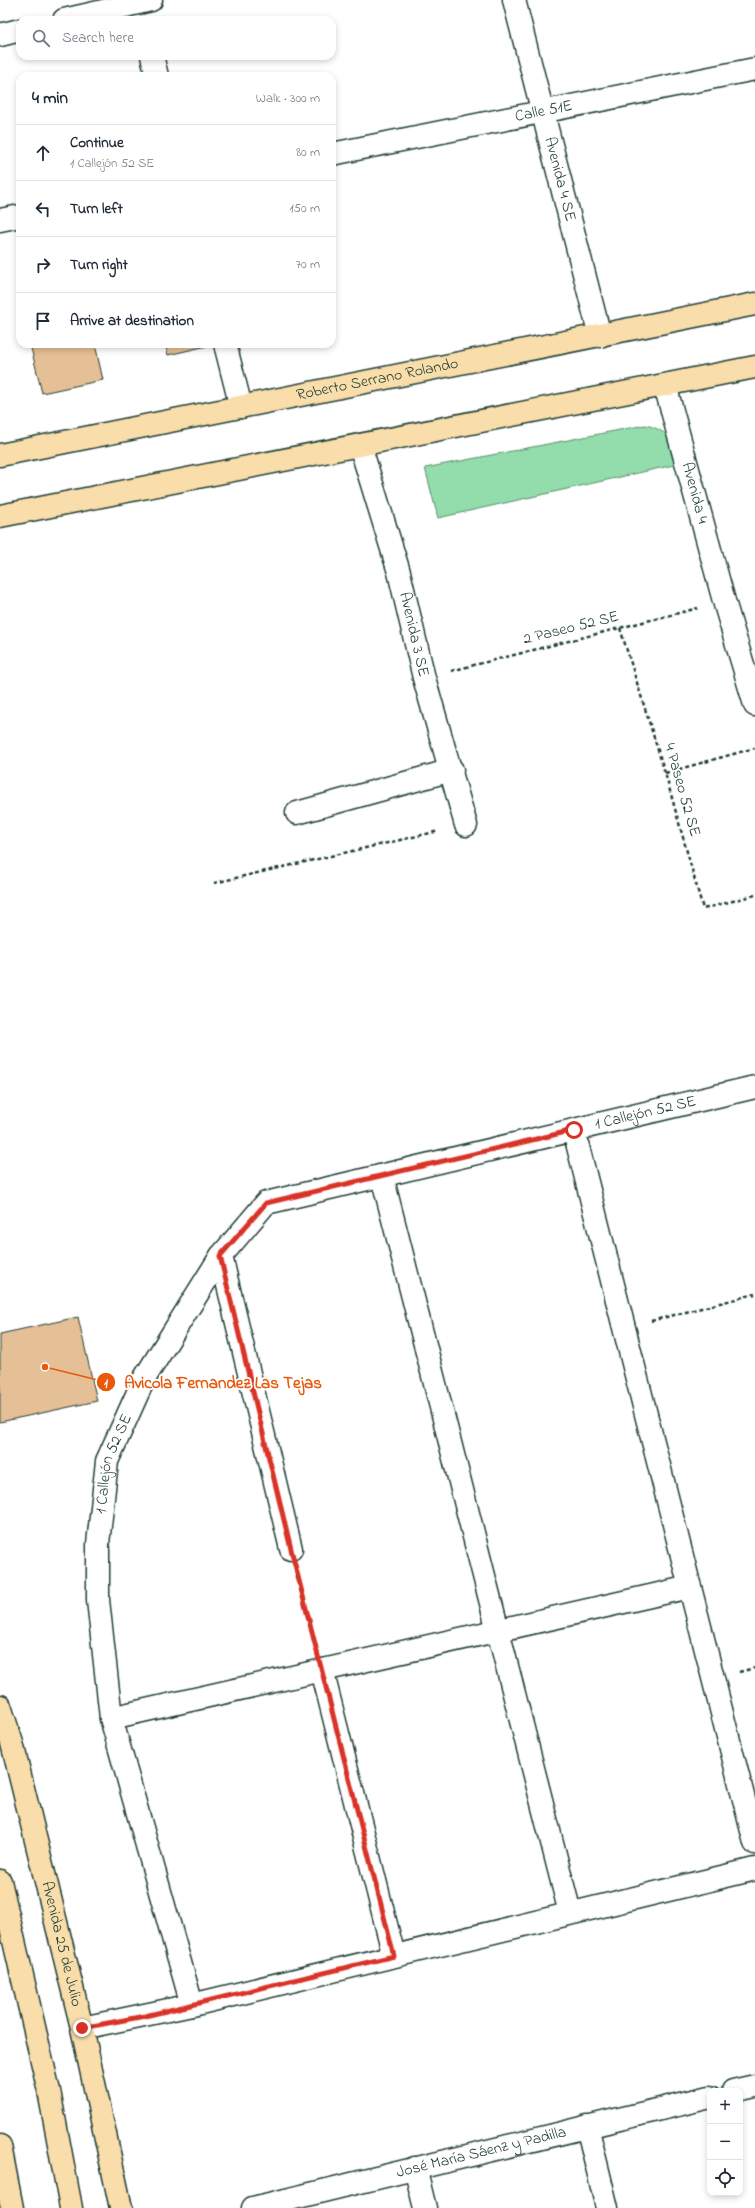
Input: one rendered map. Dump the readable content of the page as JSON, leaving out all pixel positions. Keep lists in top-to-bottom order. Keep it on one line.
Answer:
{"streets":{"main road":["Roberto Serrano Rolando","Avenida 25 de Julio"],"street":["Calle 51E","Avenida 4 SE","Avenida 4","Avenida 3 SE","1 Callejón 52 SE","José María Sáenz y Padilla"],"path":["2 Paseo 52 SE","4 Paseo 52 SE"]},"crossings":[["Calle 51E","Avenida 4 SE"],["Avenida 4 SE","Roberto Serrano Rolando"],["Avenida 4","2 Paseo 52 SE"],["2 Paseo 52 SE","Avenida 3 SE"],["2 Paseo 52 SE","4 Paseo 52 SE"]],"places":["Avicola Fernandez Las Tejas"],"page":{"search":"Search here","heading":["4 min","Walk · 300 m"],"list":[["Continue","1 Callejón 52 SE","80 m"],["Turn left","150 m"],["Turn right","70 m"],"Arrive at destination"],"map_buttons":["+","−"]}}
